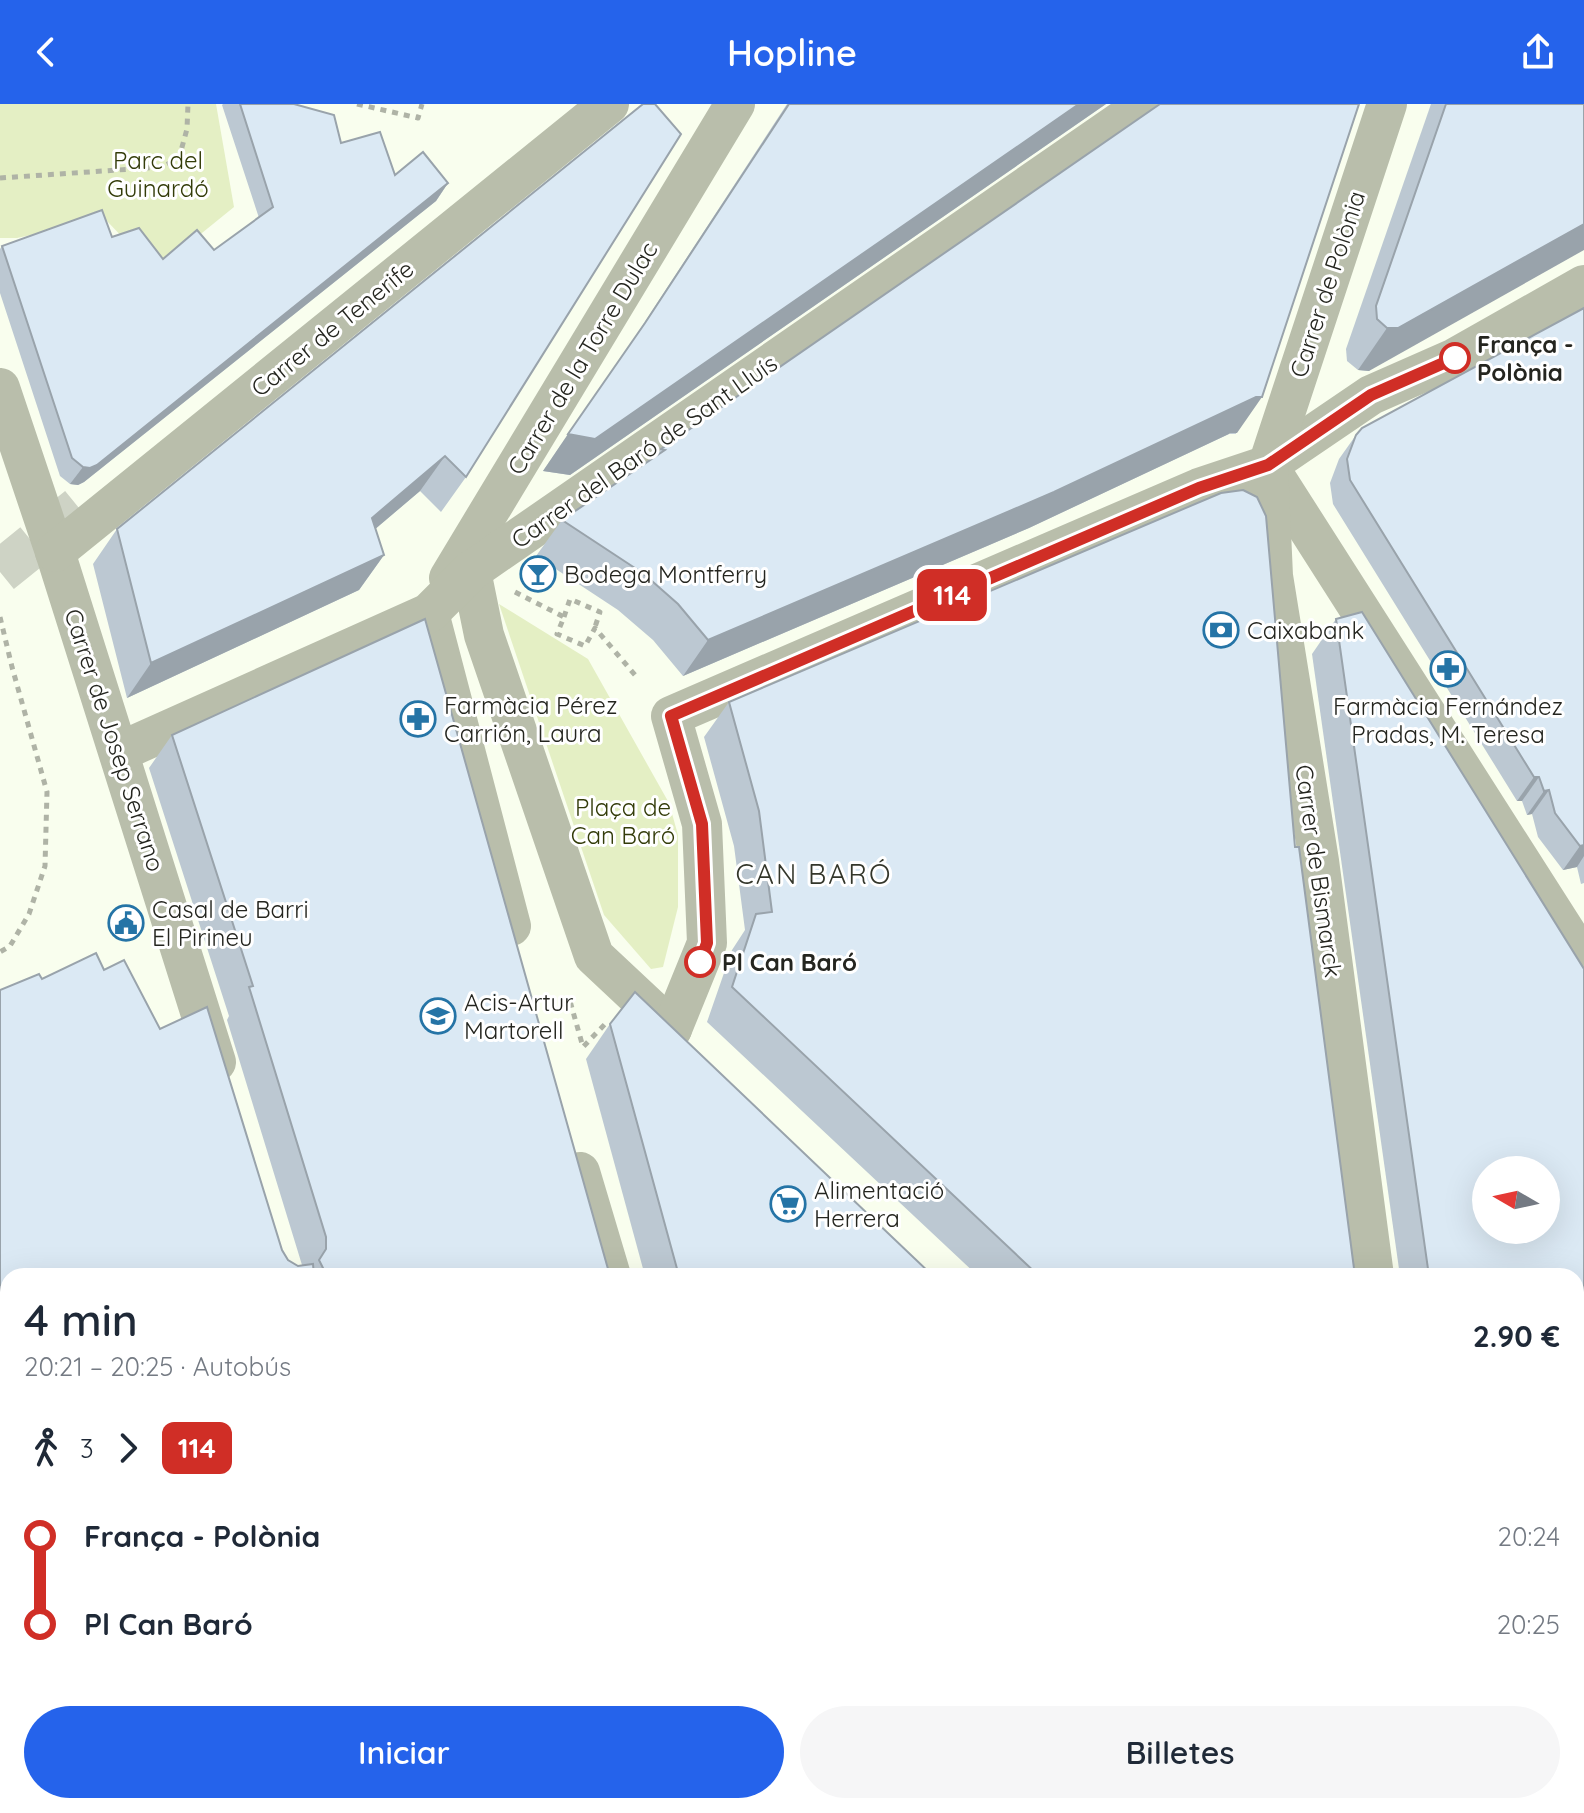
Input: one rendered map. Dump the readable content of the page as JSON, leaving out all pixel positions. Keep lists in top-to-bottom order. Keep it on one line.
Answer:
{"streets":{"street":["Carrer de Polònia","Carrer de Tenerife","Carrer de la Torre Dulac","Carrer del Baró de Sant Lluís","Carrer de Josep Serrano","Carrer de Bismarck"]},"crossings":[["Carrer de Polònia","Carrer de Bismarck"],["Carrer de Tenerife","Carrer de Josep Serrano"],["Carrer de la Torre Dulac","Carrer del Baró de Sant Lluís"],["Carrer del Baró de Sant Lluís","Carrer de Josep Serrano"]],"districts":["CAN BARÓ"],"parks":["Parc del Guinardó","Plaça de Can Baró"],"places":{"other":["França - Polònia","Pl Can Baró"],"bar":["Bodega Montferry"],"bank":["Caixabank"],"pharmacy":["Farmàcia Fernández Pradas, M. Teresa","Farmàcia Pérez Carrión, Laura"],"public building":["Casal de Barri El Pirineu"],"school or university":["Acis-Artur Martorell"],"supermarket":["Alimentació Herrera"]},"lines":["bus line 114"],"north":"left","page":{"header":"Hopline","on_map":"114","heading":["4 min","20:21 – 20:25 · Autobús","2.90 €"],"legs":["3","114"],"list":[{"name":"França - Polònia","value":"20:24"},{"name":"Pl Can Baró","value":"20:25"}],"buttons":["Iniciar","Billetes"]}}
